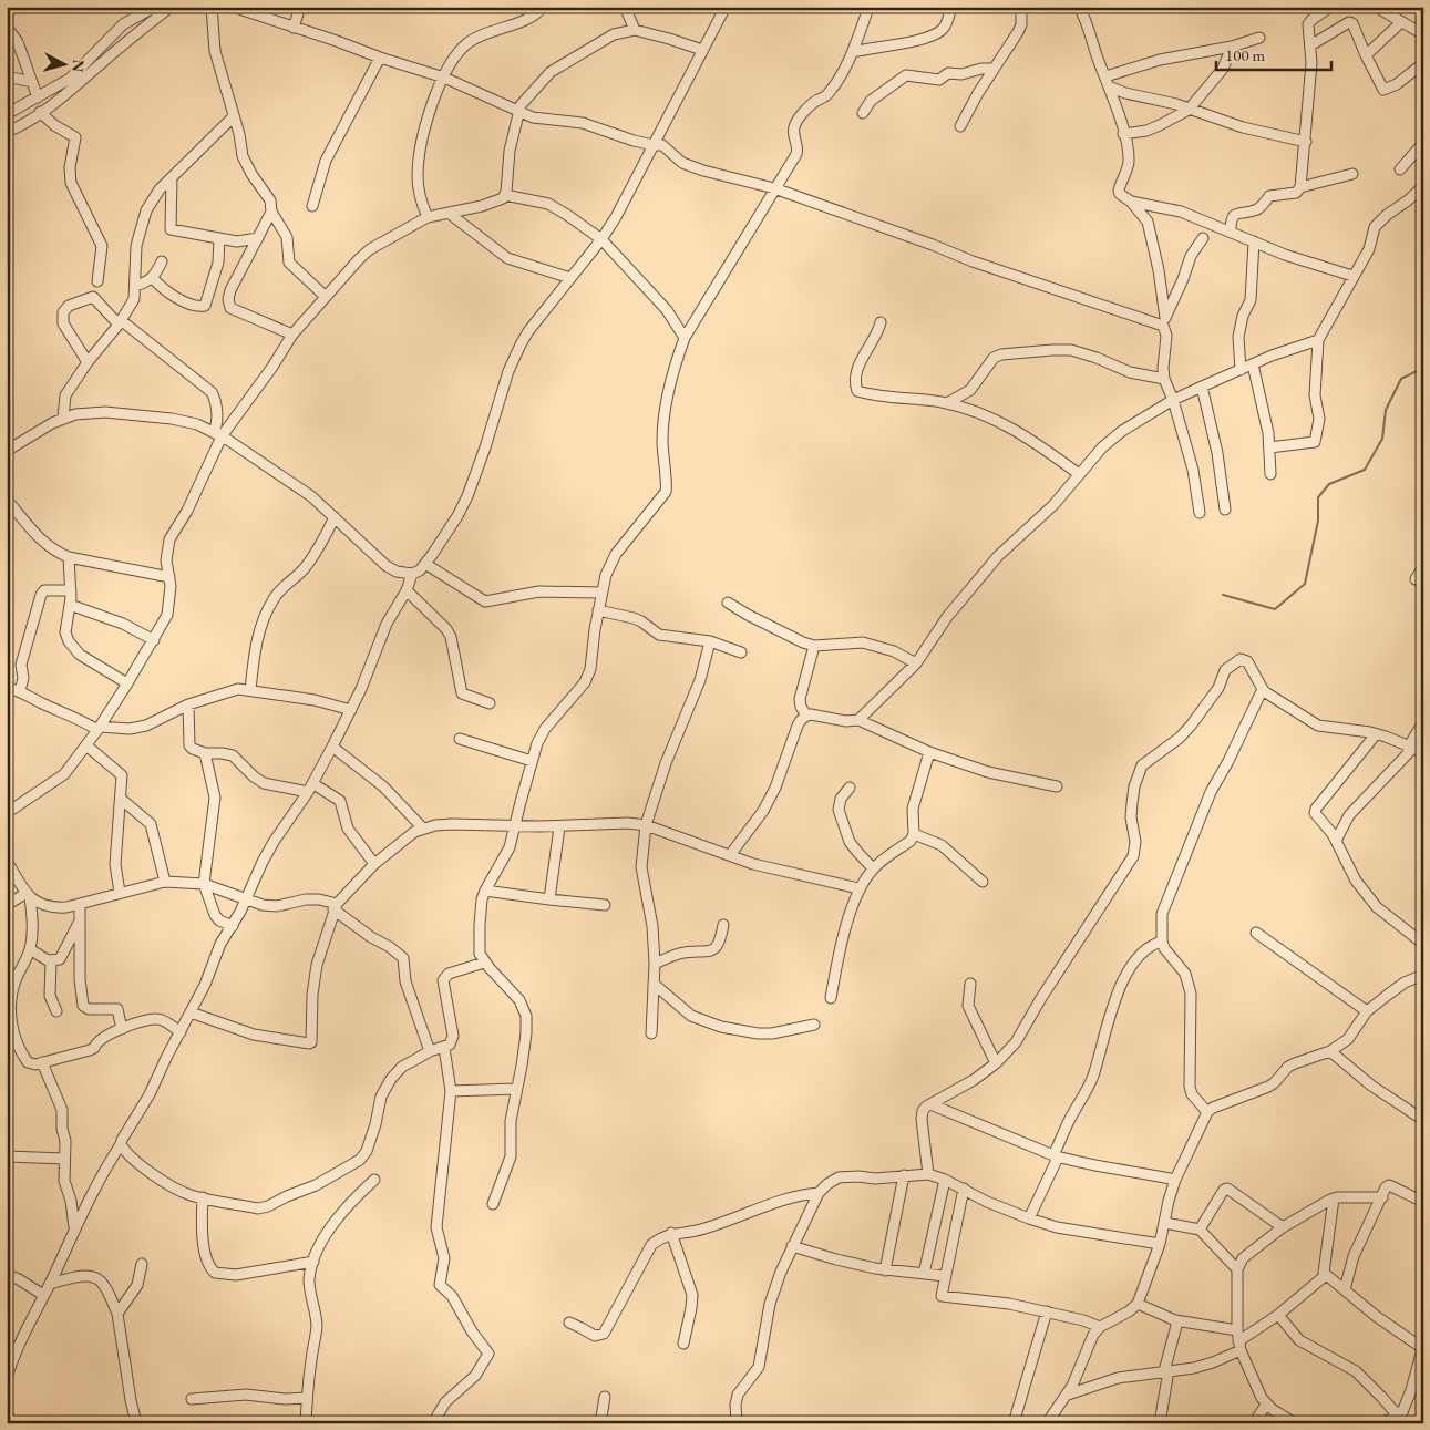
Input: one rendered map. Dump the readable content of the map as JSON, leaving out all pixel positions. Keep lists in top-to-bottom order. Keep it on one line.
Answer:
{"scale_bar":"100 m","north":"right"}
